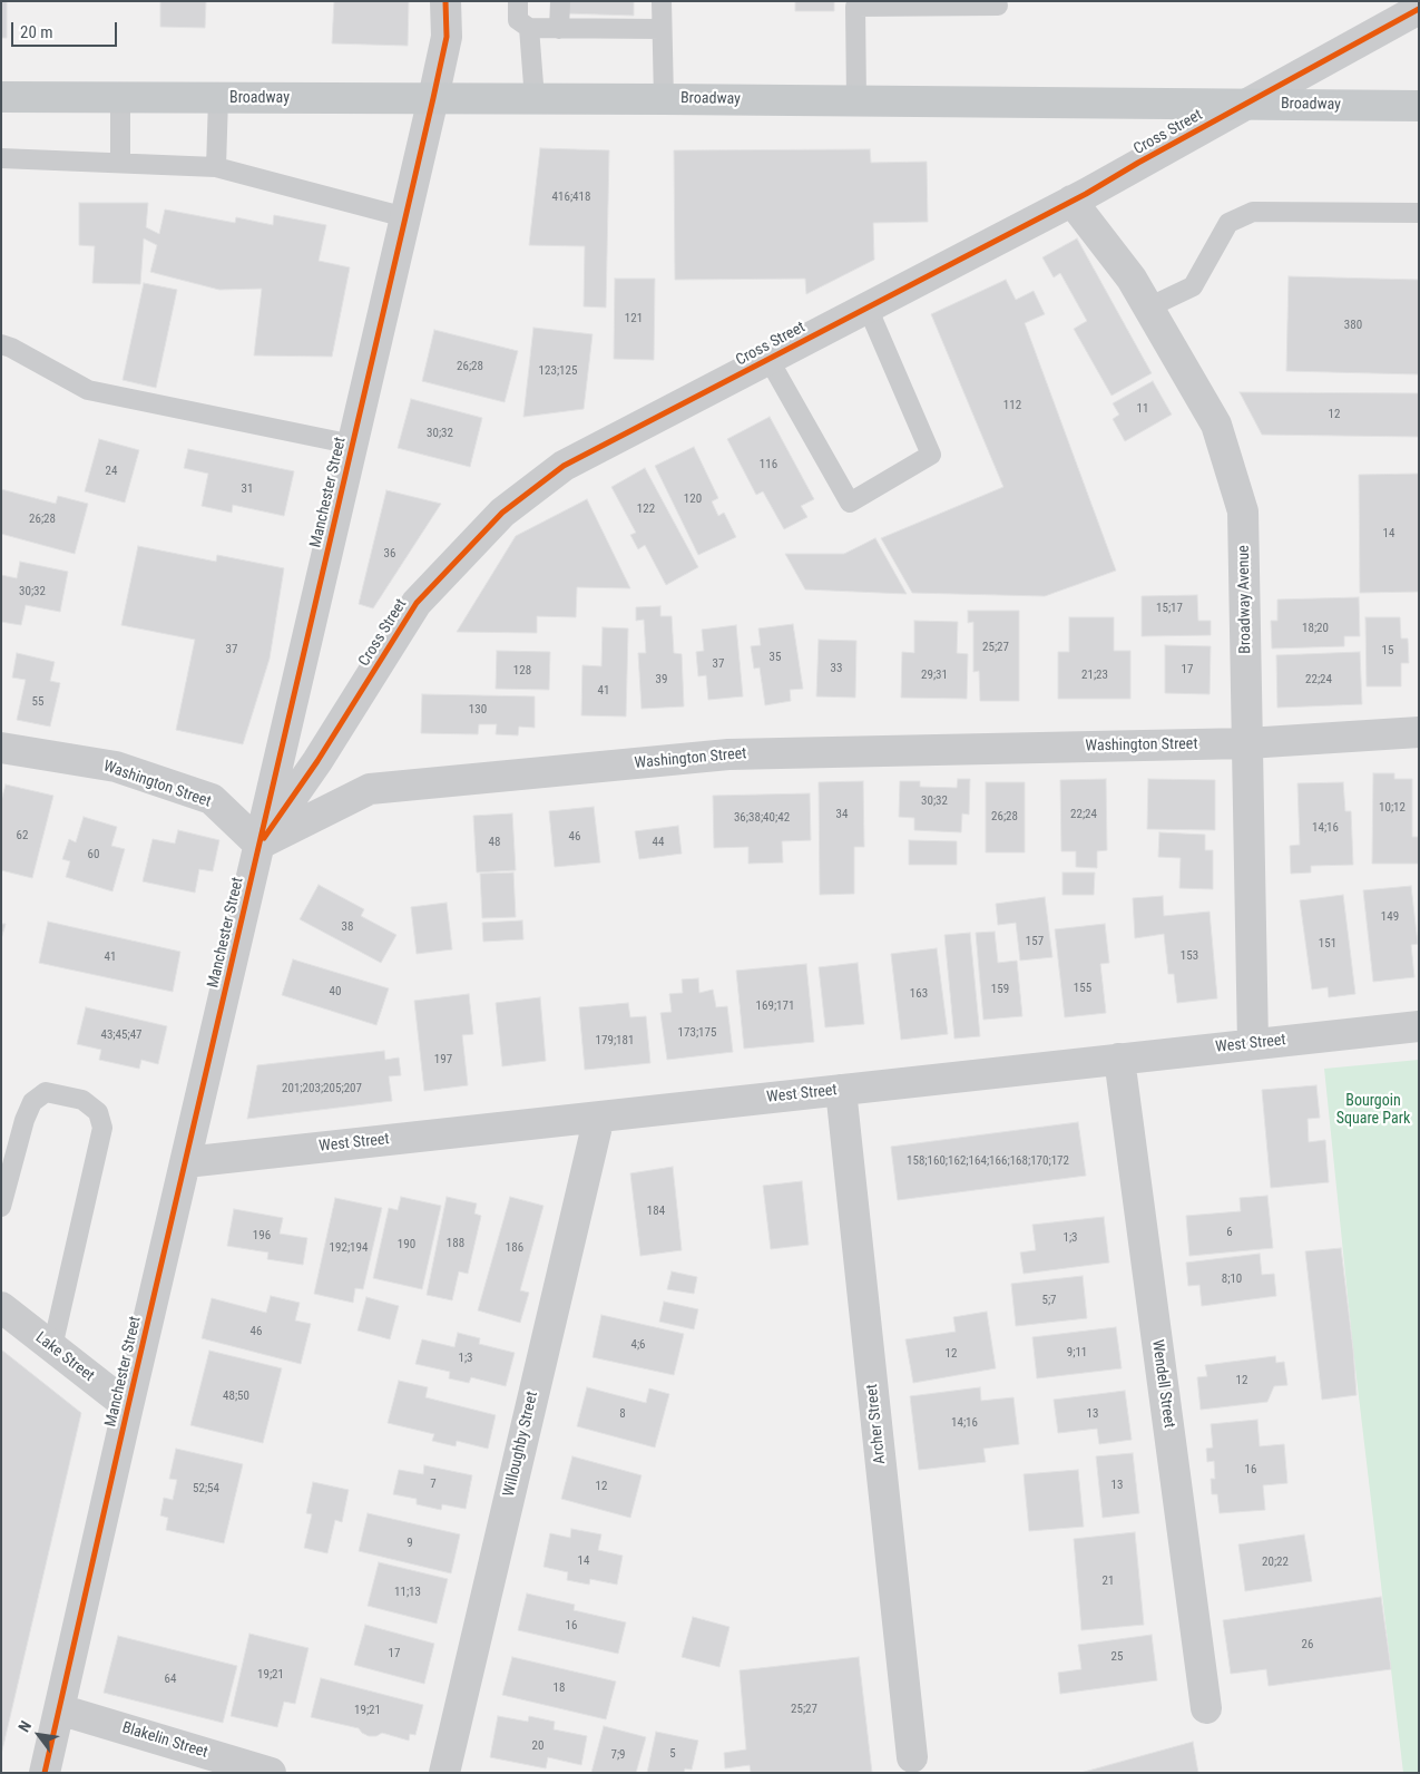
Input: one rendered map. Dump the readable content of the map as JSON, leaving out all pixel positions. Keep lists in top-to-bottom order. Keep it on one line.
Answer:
{"streets":{"main road":["Broadway"],"street":["Cross Street","Manchester Street","Broadway Avenue","Washington Street","West Street","Lake Street","Wendell Street","Archer Street","Willoughby Street","Blakelin Street"]},"crossings":[["Broadway","Cross Street"],["Broadway","Manchester Street"],["Cross Street","Manchester Street"],["Cross Street","Broadway Avenue"],["Cross Street","Washington Street"],["Manchester Street","Washington Street"],["Manchester Street","West Street"],["Manchester Street","Lake Street"],["Manchester Street","Blakelin Street"],["Broadway Avenue","Washington Street"],["Broadway Avenue","West Street"],["West Street","Wendell Street"],["West Street","Archer Street"],["West Street","Willoughby Street"]],"parks":["Bourgoin Square Park"],"house_numbers":["416;418","121","380","26;28","123;125","112","11","12","30;32","116","24","31","120","122","26;28","14","36","30;32","15;17","18;20","25;27","37","15","35","37","33","17","128","29;31","21;23","39","22;24","41","55","130","30;32","10;12","34","22;24","26;28","36;38;40;42","14;16","62","46","48","44","60","149","38","157","151","153","41","155","159","40","163","169;171","173;175","43;45;47","179;181","197","201;203;205;207","158;160;162;164;166;168;170;172","184","6","196","1;3","188","190","192;194","186","8;10","5;7","46","4;6","9;11","12","1;3","12","48;50","8","13","14;16","16","7","13","12","52;54","9","14","20;22","21","11;13","16","26","17","25","19;21","64","18","25;27","19;21","20","5","7;9"],"scale_bar":"20 m","north":"top left"}
